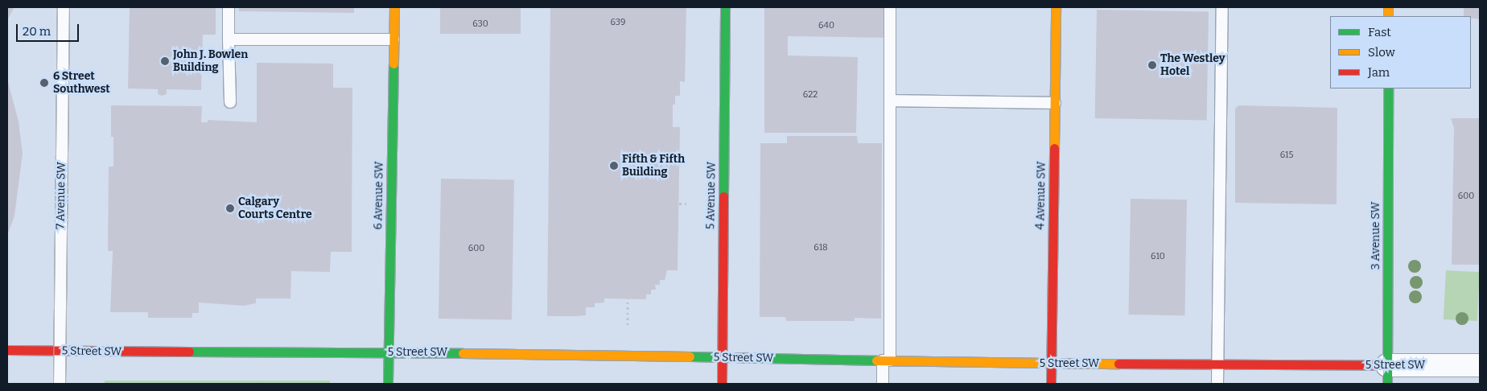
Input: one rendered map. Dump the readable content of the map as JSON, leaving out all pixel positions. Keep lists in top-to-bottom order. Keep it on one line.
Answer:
{"streets":{"main road":["6 Avenue SW","5 Avenue SW","4 Avenue SW","3 Avenue SW","5 Street SW"],"lane":["7 Avenue SW"]},"crossings":[["7 Avenue SW","5 Street SW"],["6 Avenue SW","5 Street SW"],["5 Avenue SW","5 Street SW"],["4 Avenue SW","5 Street SW"],["3 Avenue SW","5 Street SW"]],"places":["John J. Bowlen Building","The Westley Hotel","6 Street Southwest","Fifth & Fifth Building","Calgary Courts Centre"],"house_numbers":["639","630","640","622","615","600","618","600","610"],"legend":["Fast","Slow","Jam"],"scale_bar":"20 m"}
